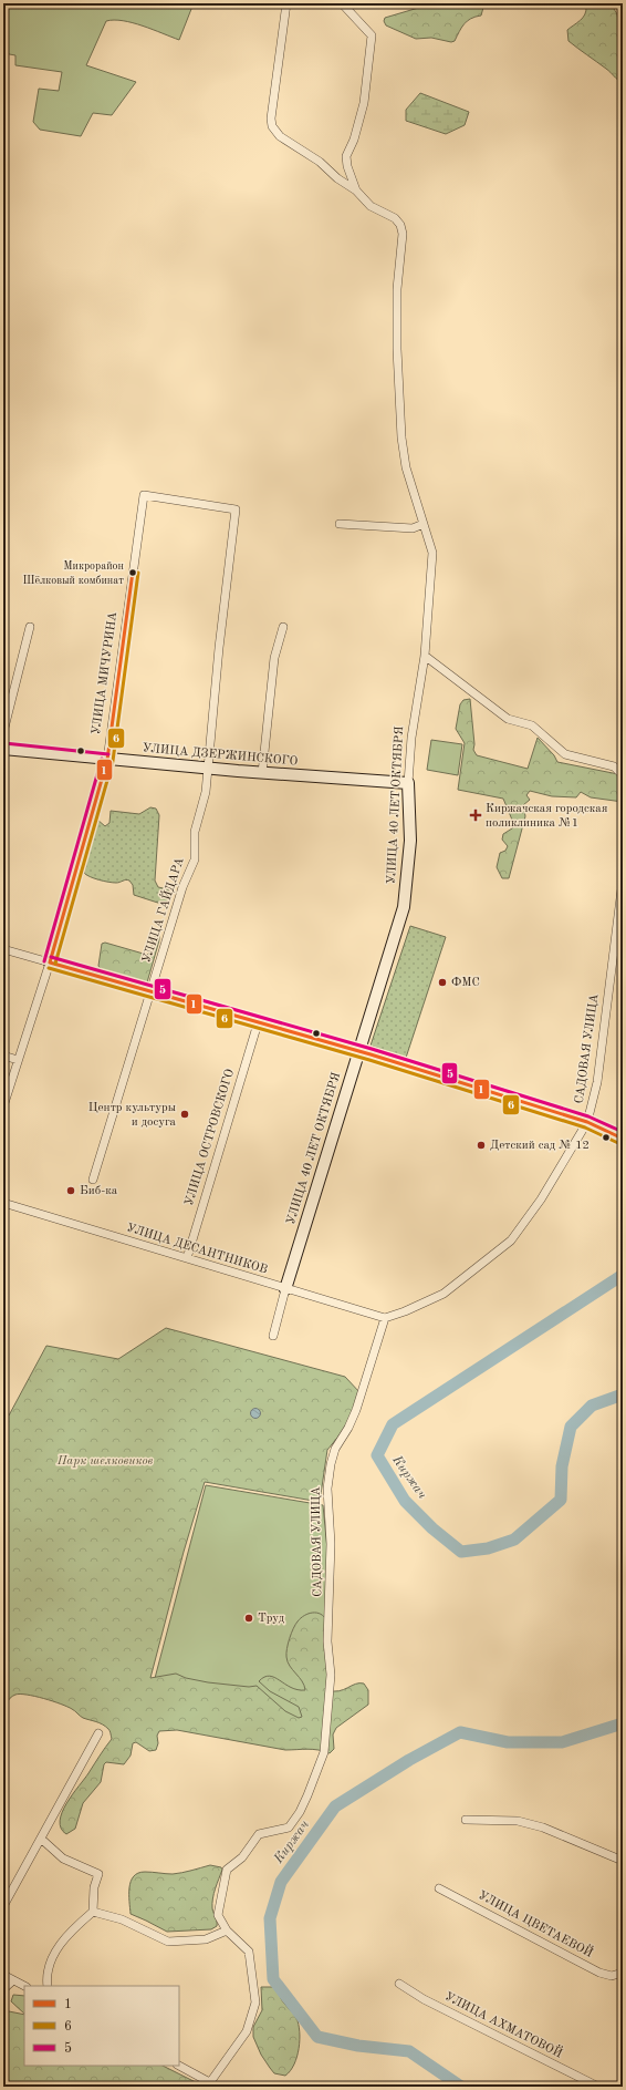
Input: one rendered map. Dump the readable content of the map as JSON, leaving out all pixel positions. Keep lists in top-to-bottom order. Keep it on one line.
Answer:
{"streets":{"street":["УЛИЦА МИЧУРИНА","УЛИЦА ДЗЕРЖИНСКОГО","УЛИЦА 40 ЛЕТ ОКТЯБРЯ","УЛИЦА ГАЙДАРА","САДОВАЯ УЛИЦА","УЛИЦА ОСТРОВСКОГО","УЛИЦА ДЕСАНТНИКОВ","УЛИЦА ЦВЕТАЕВОЙ","УЛИЦА АХМАТОВОЙ"]},"crossings":[["УЛИЦА МИЧУРИНА","УЛИЦА ДЗЕРЖИНСКОГО"],["УЛИЦА МИЧУРИНА","УЛИЦА ГАЙДАРА"],["УЛИЦА ДЗЕРЖИНСКОГО","УЛИЦА 40 ЛЕТ ОКТЯБРЯ"],["УЛИЦА ДЗЕРЖИНСКОГО","УЛИЦА ГАЙДАРА"],["УЛИЦА 40 ЛЕТ ОКТЯБРЯ","УЛИЦА ДЕСАНТНИКОВ"],["САДОВАЯ УЛИЦА","УЛИЦА ДЕСАНТНИКОВ"],["УЛИЦА ОСТРОВСКОГО","УЛИЦА ДЕСАНТНИКОВ"]],"water":["Киржач"],"parks":["Парк шелковиков"],"places":{"other":["Микрорайон Шёлковый комбинат","ФМС","Центр культуры и досуга","Детский сад № 12","Биб-ка","Труд"],"health":["Киржачская городская поликлиника №1"]},"lines":["transit line 1","transit line 6","transit line 5"],"legend":["1","6","5"]}
